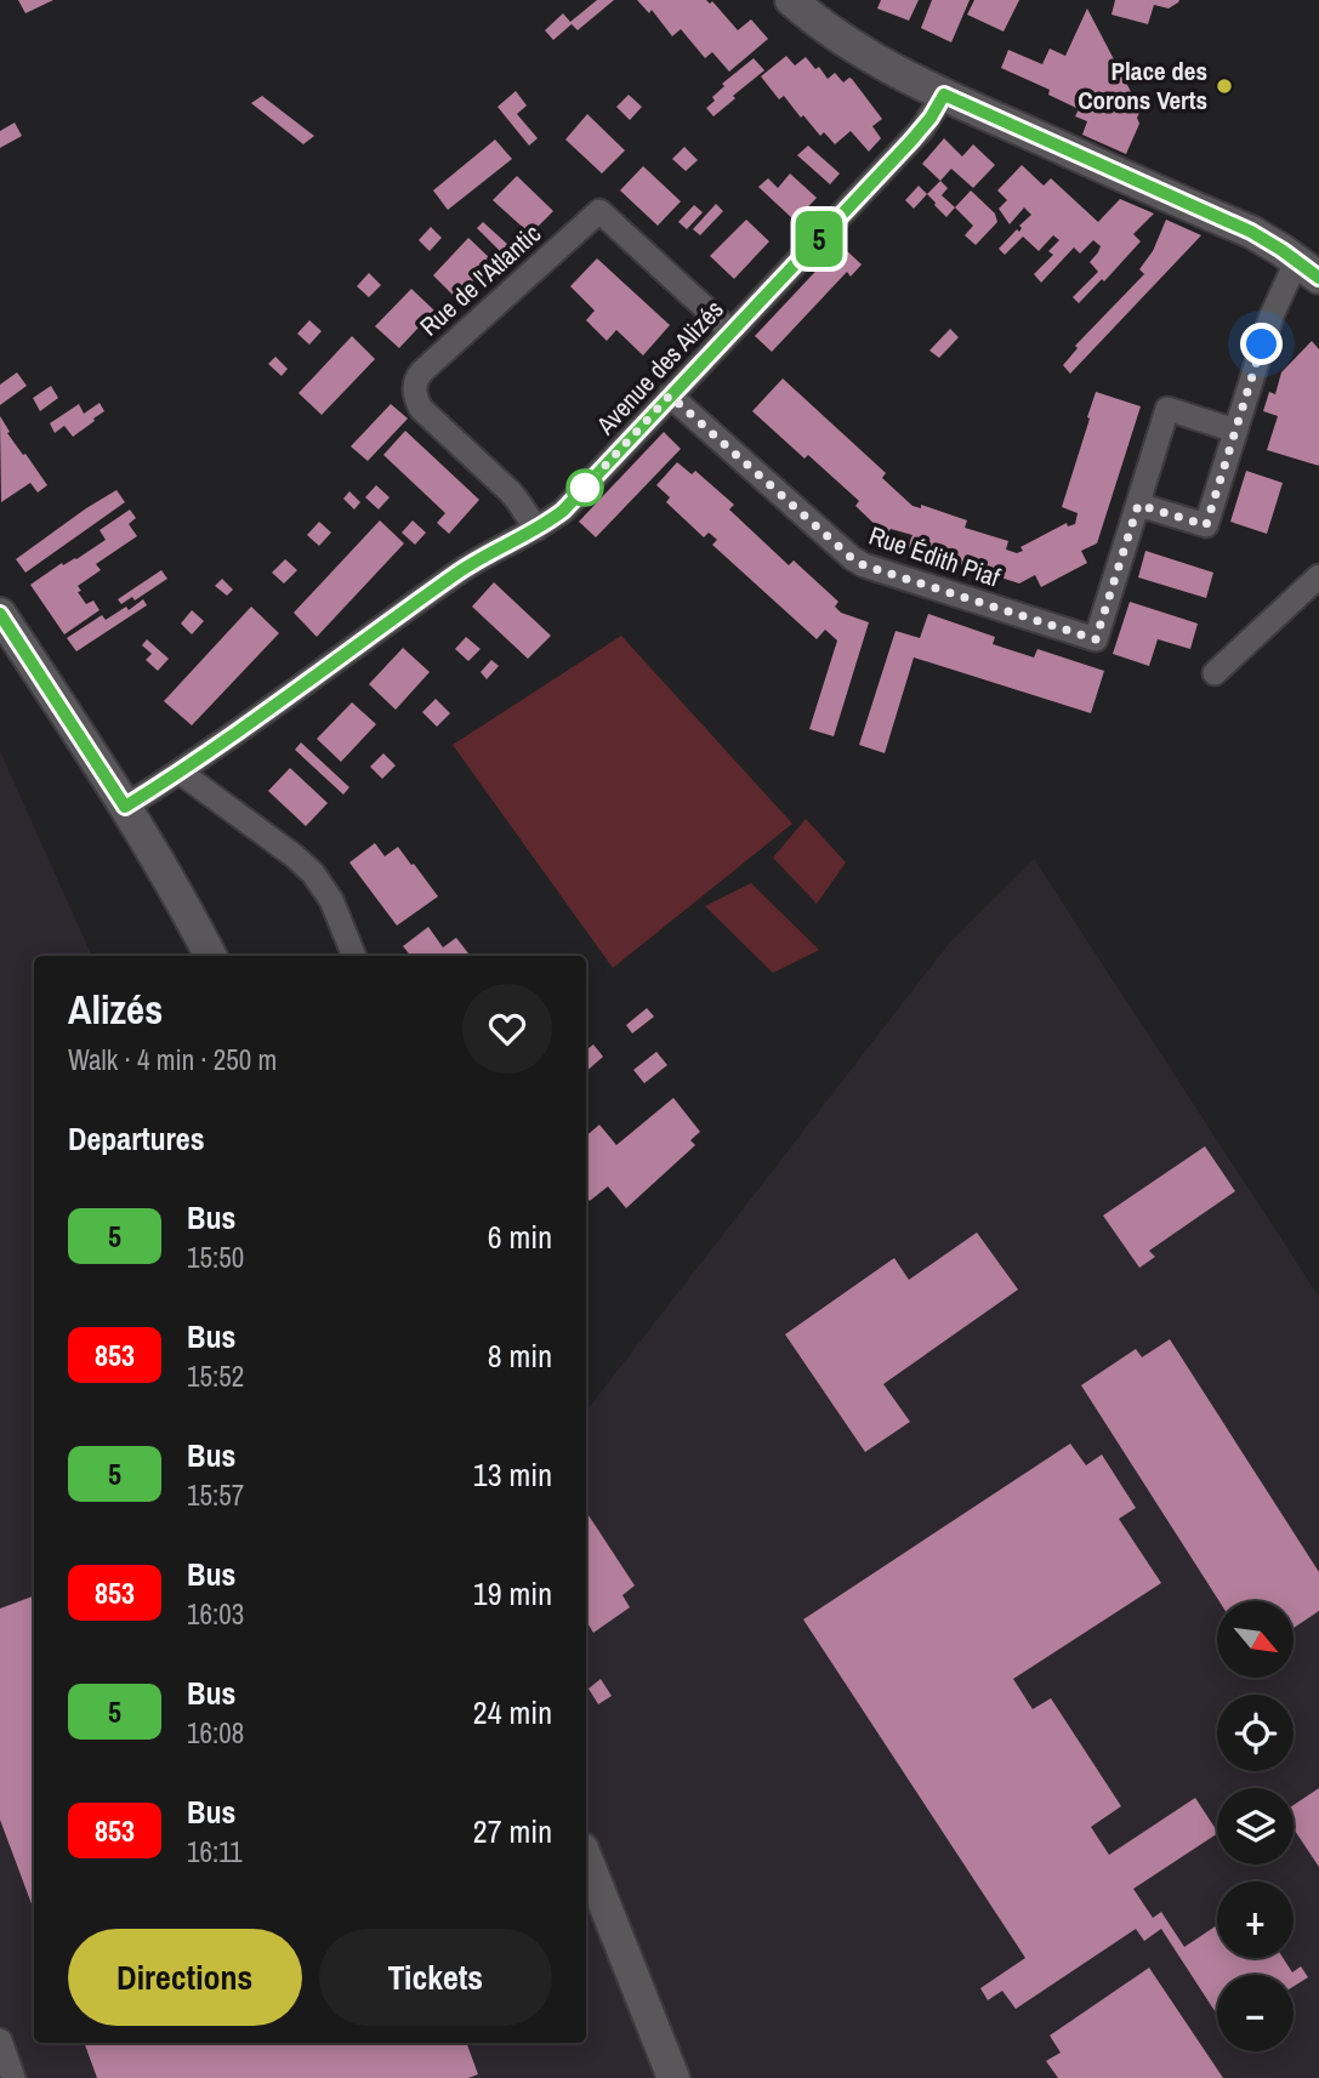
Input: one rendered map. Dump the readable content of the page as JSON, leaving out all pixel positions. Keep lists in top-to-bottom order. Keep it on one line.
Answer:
{"streets":{"street":["Rue de l'Atlantic","Avenue des Alizés","Rue Édith Piaf"]},"crossings":[["Rue de l'Atlantic","Avenue des Alizés"],["Avenue des Alizés","Rue Édith Piaf"]],"places":["Place des Corons Verts"],"lines":["bus line 5"],"north":"bottom right","page":{"on_map":"5","heading":[["Alizés","Walk · 4 min · 250 m"],"Departures"],"list":[{"mark":"5","name":"Bus","note":"15:50","value":"6 min"},{"mark":"853","name":"Bus","note":"15:52","value":"8 min"},{"mark":"5","name":"Bus","note":"15:57","value":"13 min"},{"mark":"853","name":"Bus","note":"16:03","value":"19 min"},{"mark":"5","name":"Bus","note":"16:08","value":"24 min"},{"mark":"853","name":"Bus","note":"16:11","value":"27 min"}],"map_buttons":["+","−"],"buttons":["Directions","Tickets"]}}
